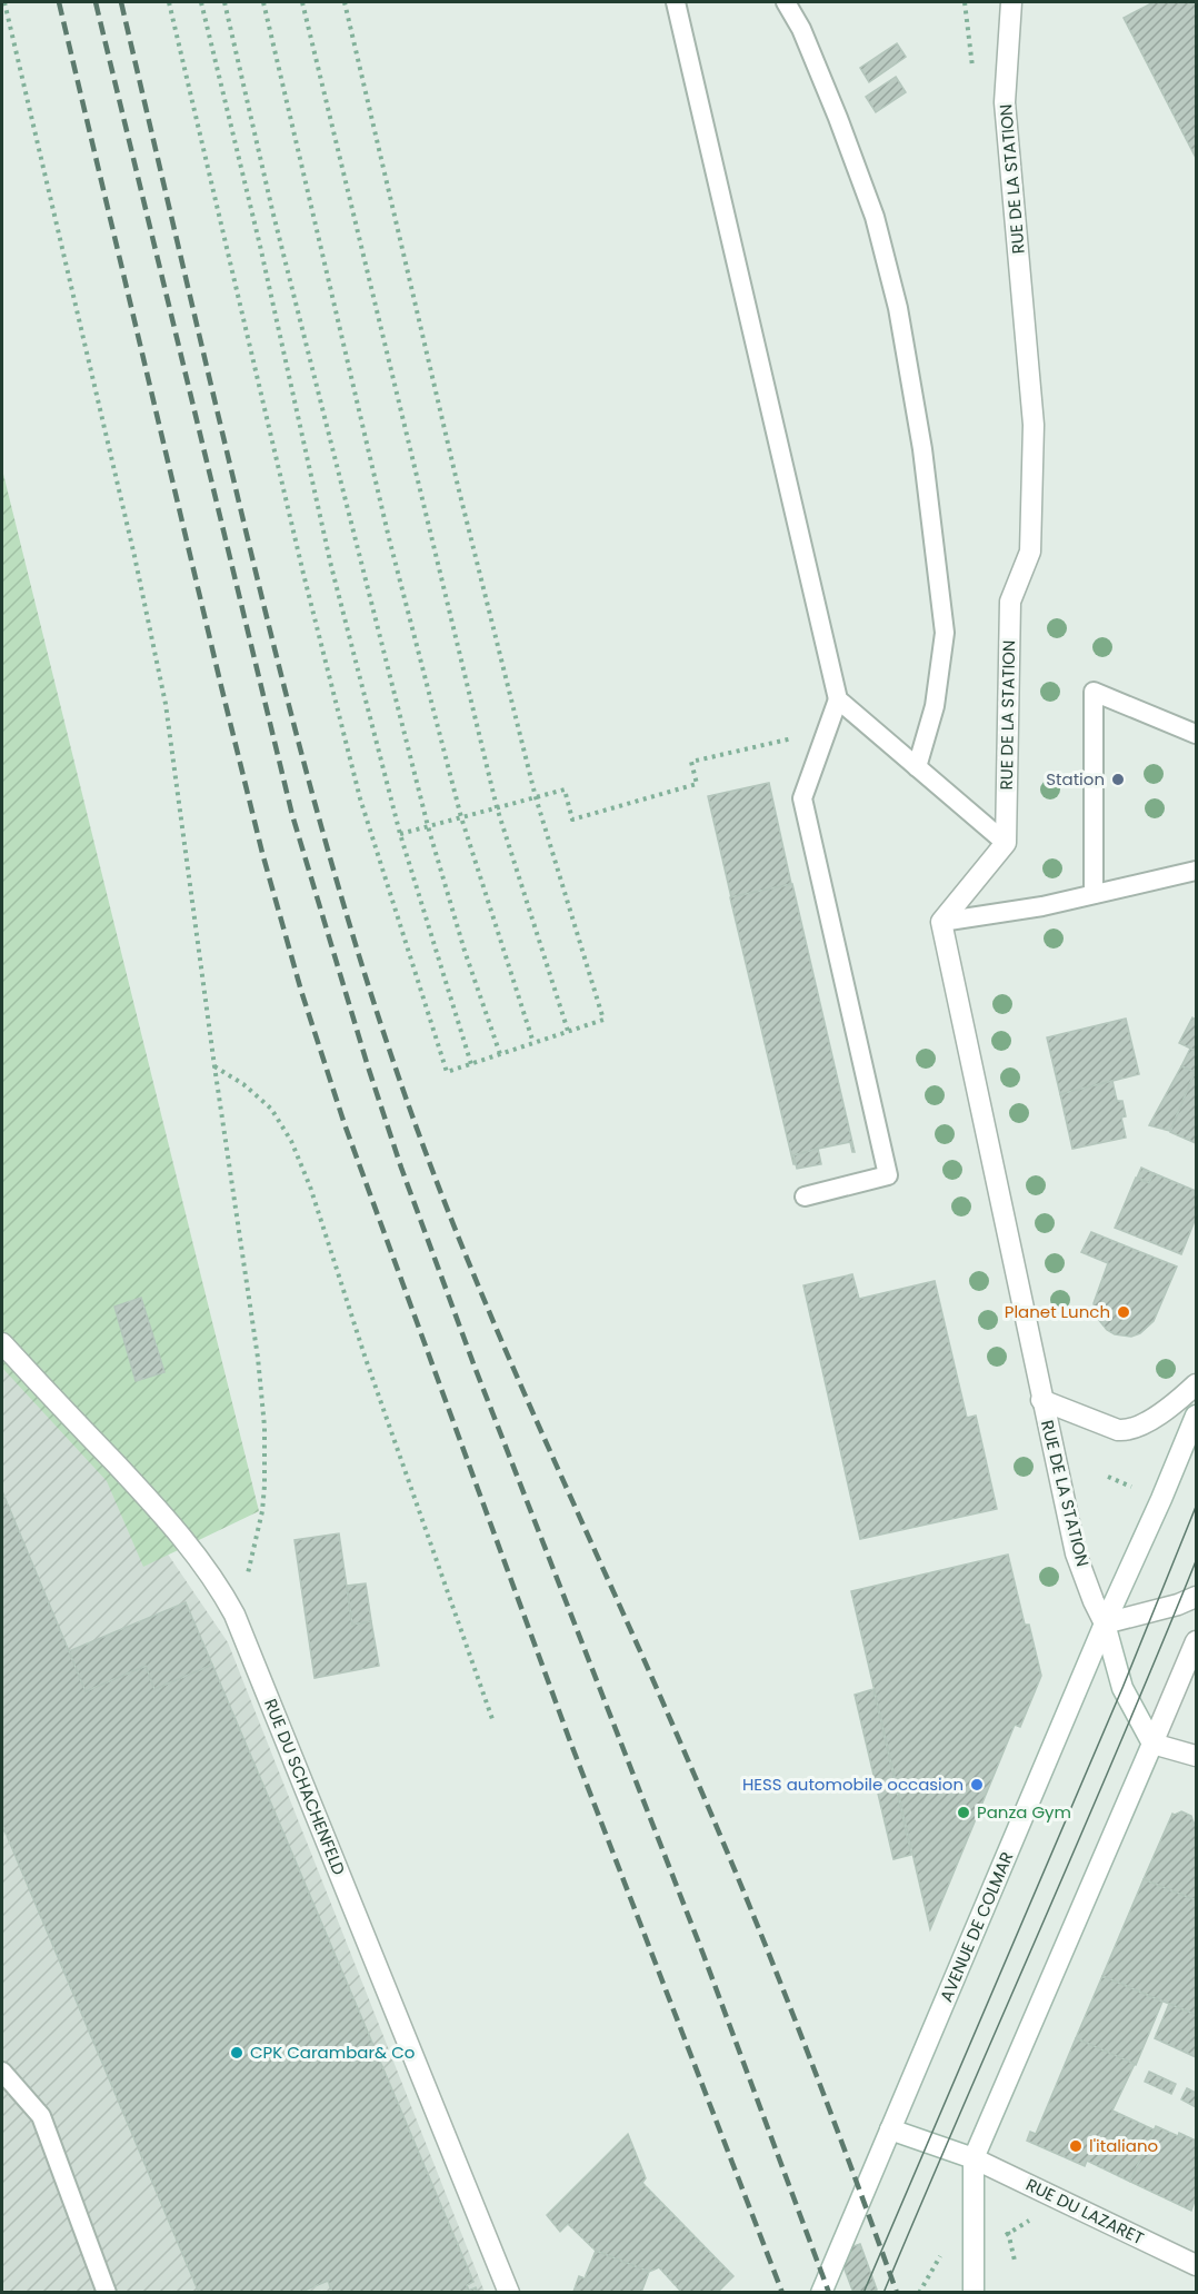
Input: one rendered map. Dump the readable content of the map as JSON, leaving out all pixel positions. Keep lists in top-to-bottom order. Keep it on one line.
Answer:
{"streets":{"street":["RUE DE LA STATION","RUE DU SCHACHENFELD","AVENUE DE COLMAR","RUE DU LAZARET"]},"crossings":[["RUE DE LA STATION","AVENUE DE COLMAR"],["AVENUE DE COLMAR","RUE DU LAZARET"]],"places":["Station","Planet Lunch","HESS automobile occasion","Panza Gym","CPK Carambar& Co","l'italiano"]}
